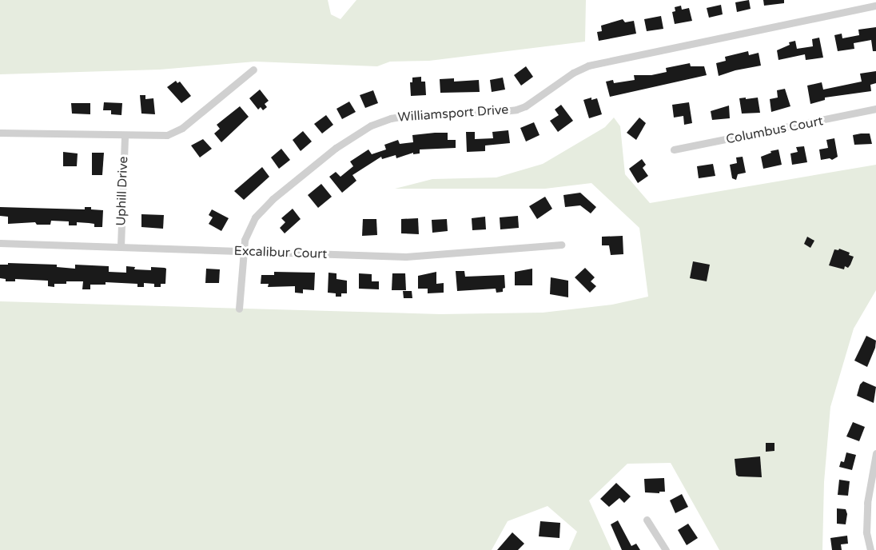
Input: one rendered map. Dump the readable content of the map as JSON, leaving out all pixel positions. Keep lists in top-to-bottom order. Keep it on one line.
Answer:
{"streets":{"street":["Williamsport Drive","Columbus Court","Uphill Drive","Excalibur Court"]},"crossings":[["Williamsport Drive","Excalibur Court"],["Uphill Drive","Excalibur Court"]]}
